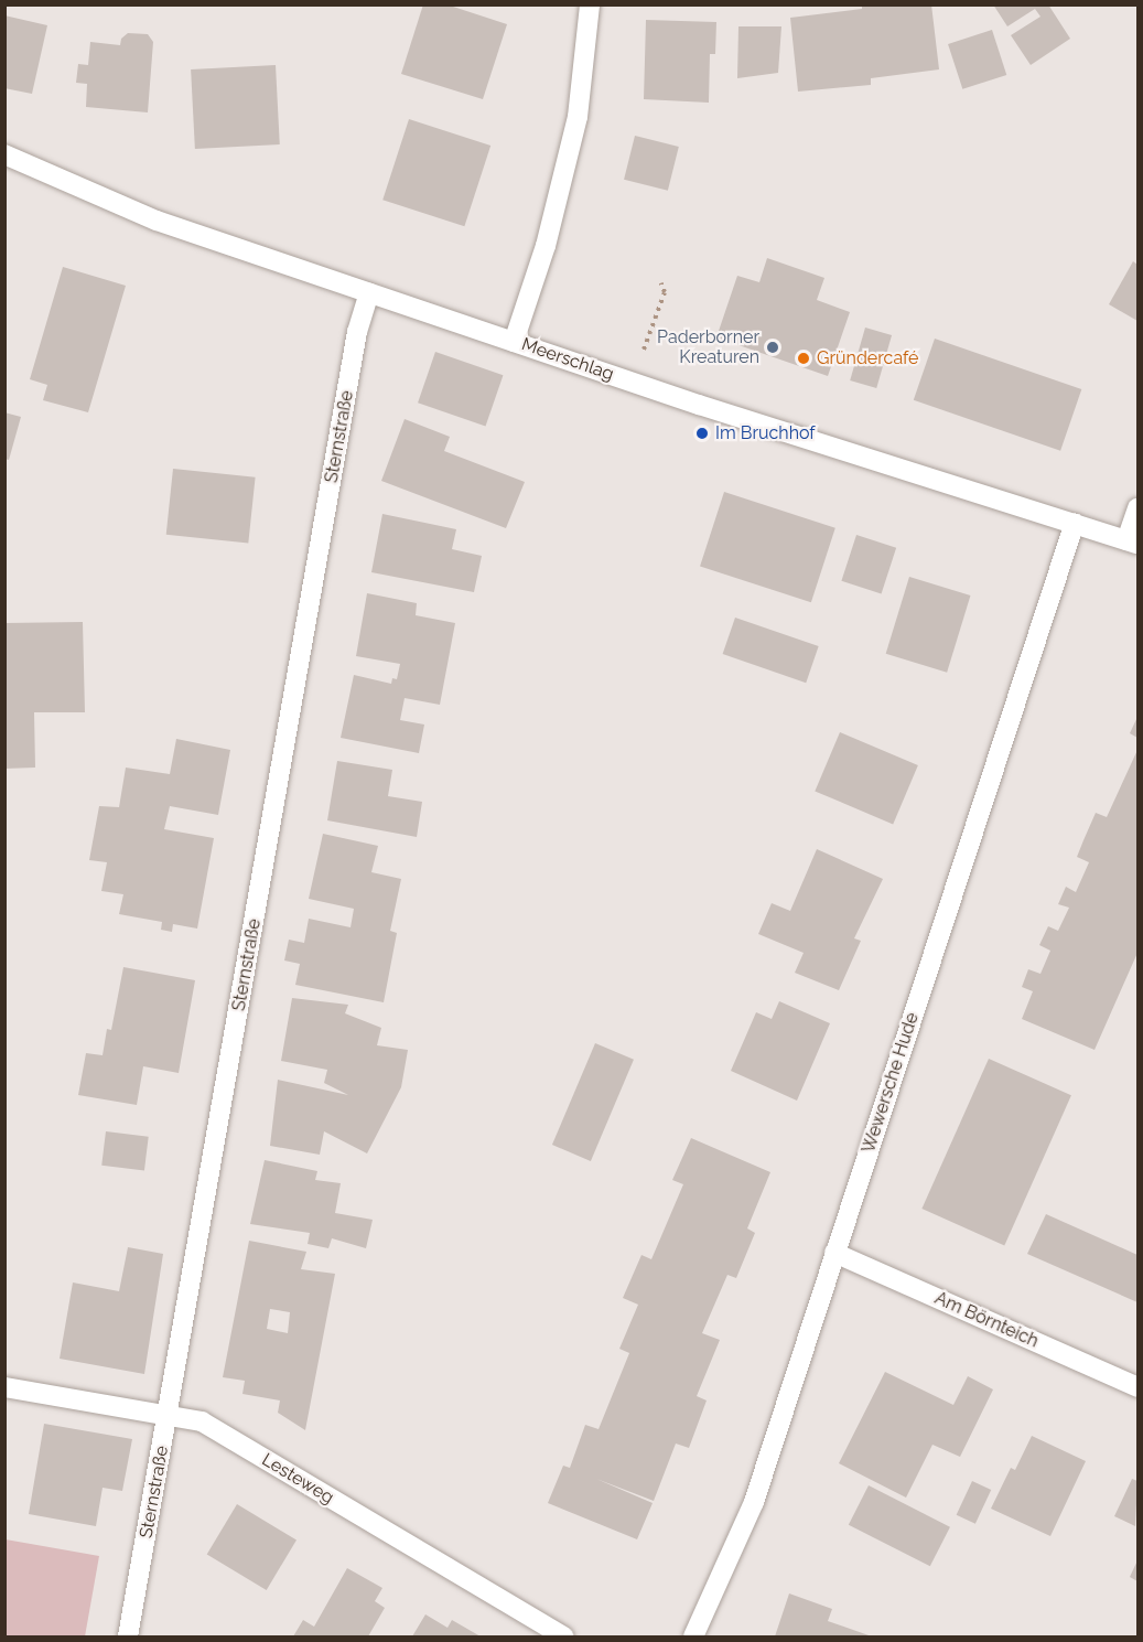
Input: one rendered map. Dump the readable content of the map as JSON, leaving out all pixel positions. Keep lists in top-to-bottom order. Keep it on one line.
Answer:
{"streets":{"street":["Meerschlag","Sternstraße","Wewersche Hude","Am Börnteich","Lesteweg"]},"crossings":[["Meerschlag","Sternstraße"],["Meerschlag","Wewersche Hude"],["Sternstraße","Lesteweg"],["Wewersche Hude","Am Börnteich"]],"places":["Paderborner Kreaturen","Gründercafé","Im Bruchhof"]}
